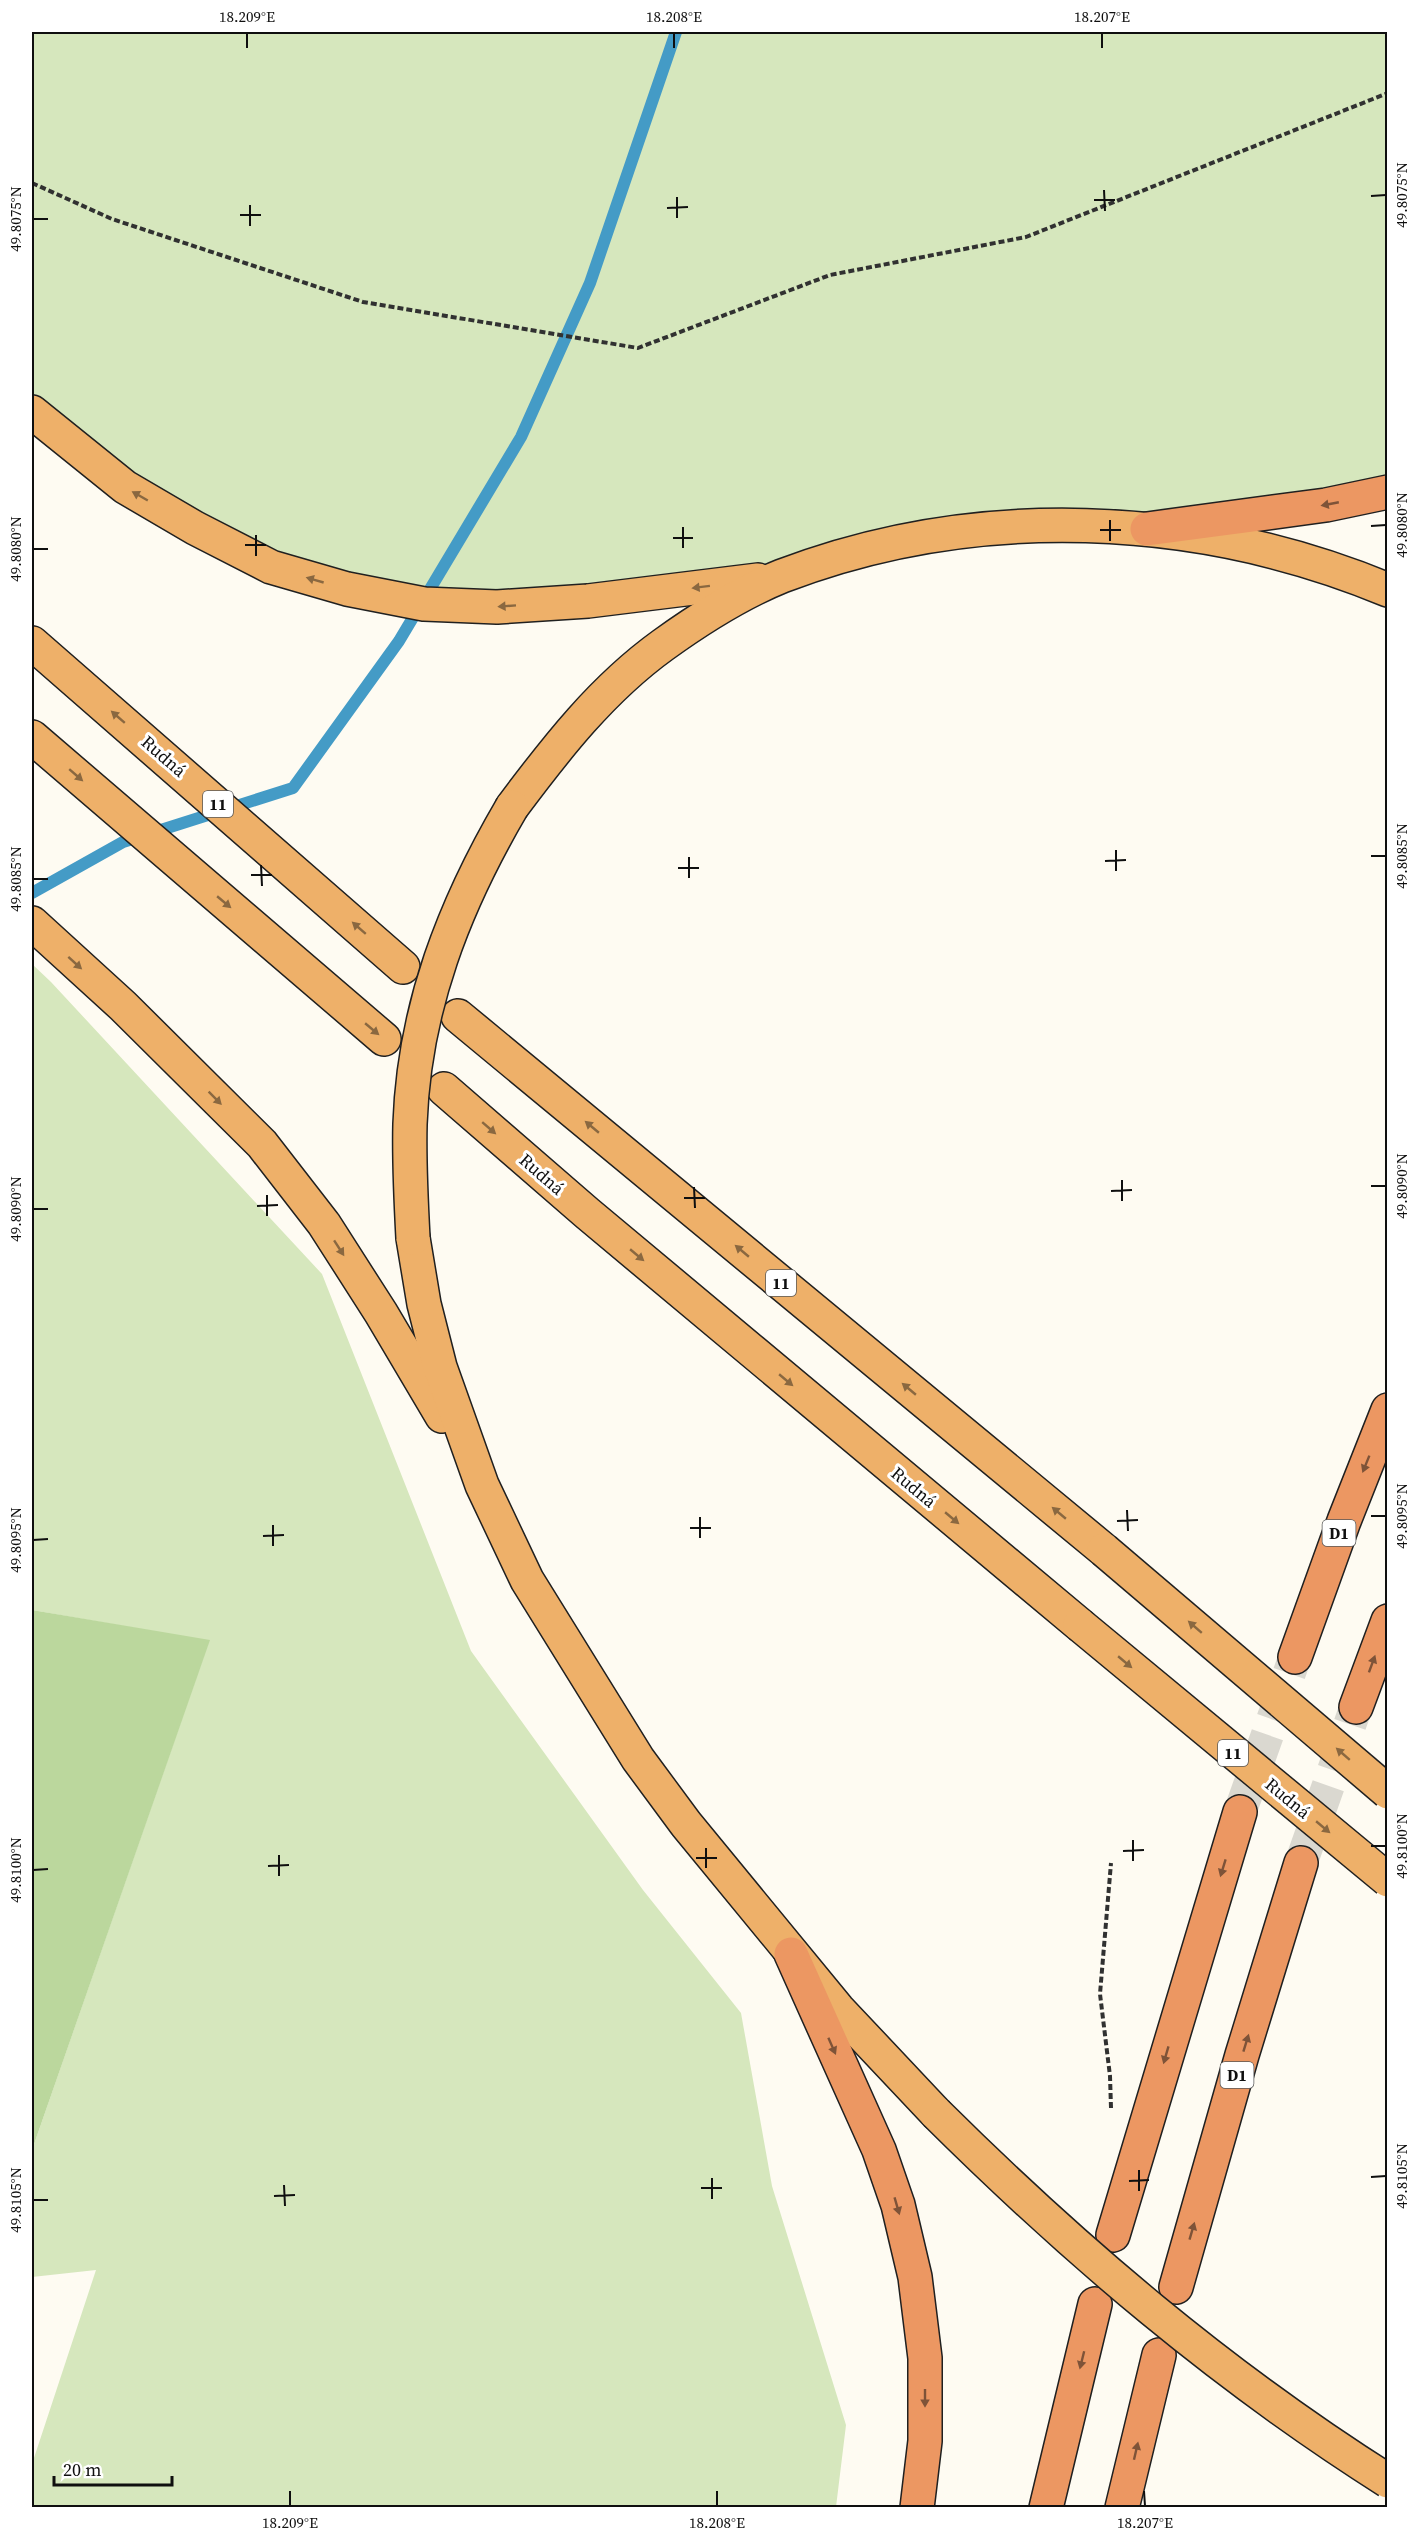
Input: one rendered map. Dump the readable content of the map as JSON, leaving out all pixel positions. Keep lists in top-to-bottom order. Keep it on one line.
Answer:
{"streets":{"highway":["Rudná","11","D1"]},"scale_bar":"20 m","coordinates":["18.209°E","18.208°E","18.207°E","49.8075°N","49.8080°N","49.8085°N","49.8090°N","49.8095°N","49.8100°N","49.8105°N"]}
